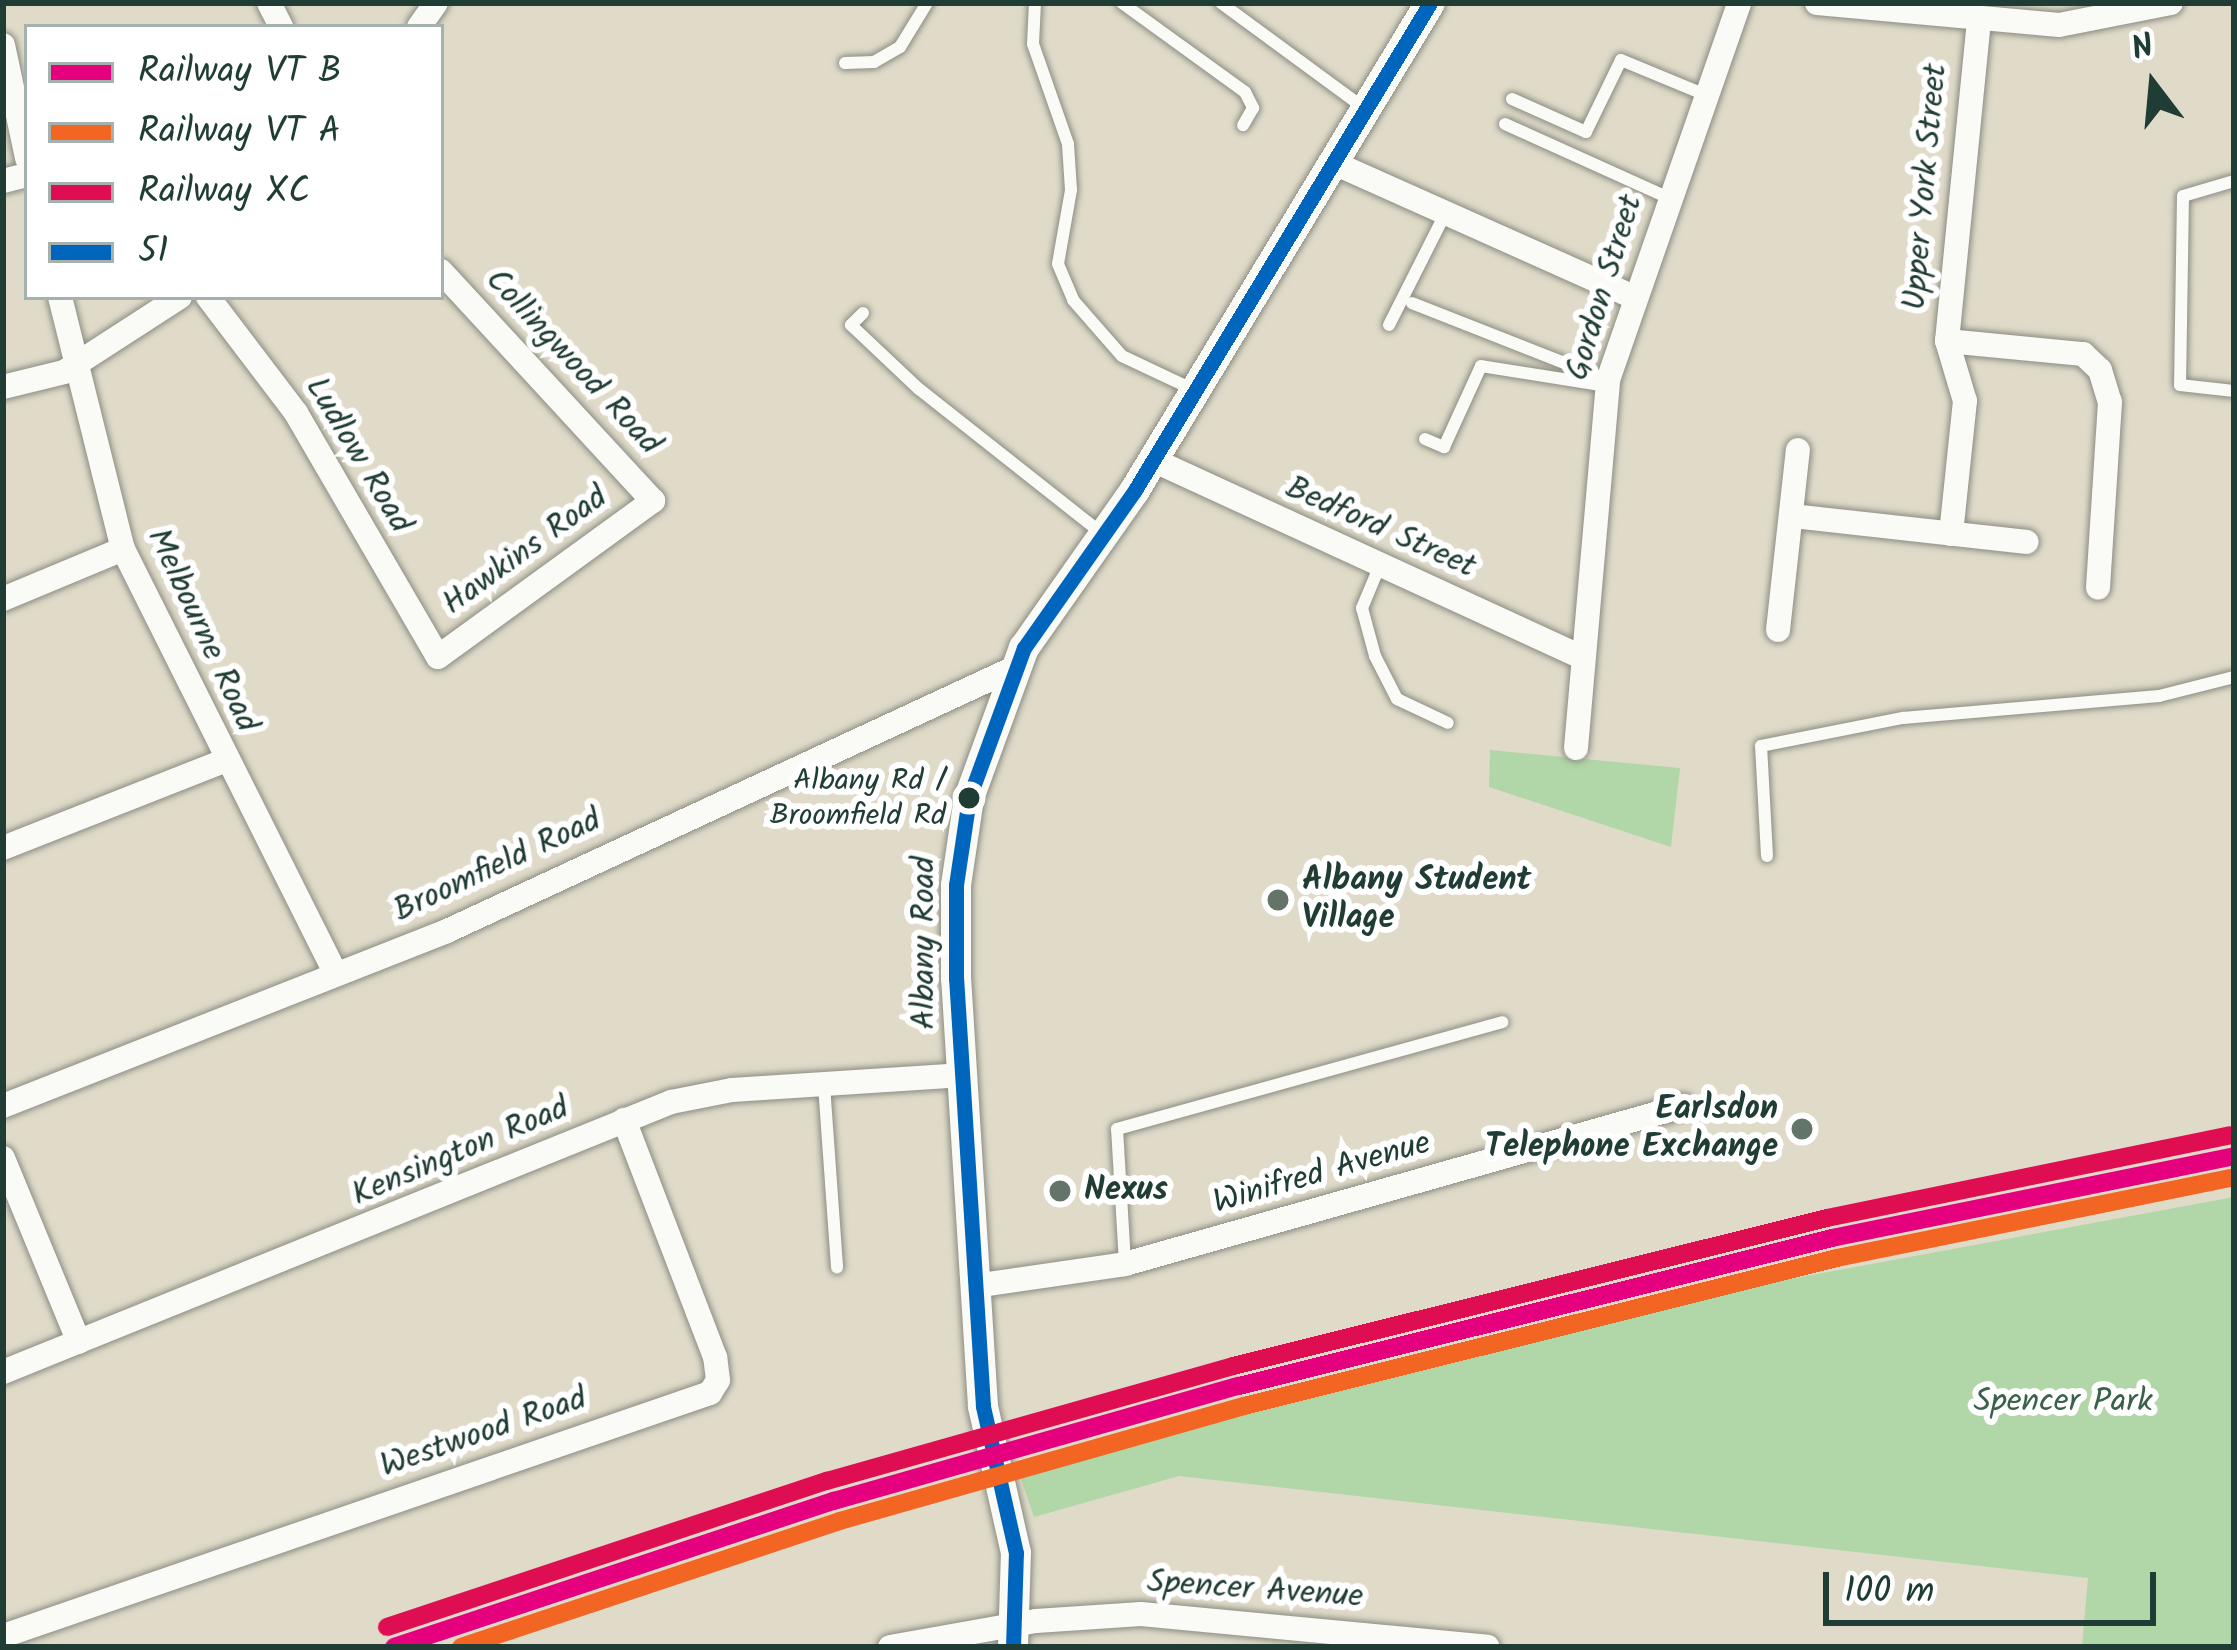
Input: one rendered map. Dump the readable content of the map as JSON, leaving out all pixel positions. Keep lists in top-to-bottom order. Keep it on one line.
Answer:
{"streets":{"street":["Upper York Street","Gordon Street","Collingwood Road","Ludlow Road","Bedford Street","Hawkins Road","Melbourne Road","Broomfield Road","Albany Road","Kensington Road","Winifred Avenue","Westwood Road","Spencer Avenue"]},"crossings":[["Gordon Street","Bedford Street"],["Collingwood Road","Hawkins Road"],["Ludlow Road","Hawkins Road"],["Bedford Street","Albany Road"],["Melbourne Road","Broomfield Road"],["Broomfield Road","Albany Road"],["Albany Road","Kensington Road"],["Albany Road","Winifred Avenue"],["Albany Road","Spencer Avenue"],["Kensington Road","Westwood Road"]],"parks":["Spencer Park"],"places":["Albany Rd / Broomfield Rd","Albany Student Village","Earlsdon Telephone Exchange","Nexus"],"lines":["transit line 51","rail line XC"],"legend":["Railway VT B","Railway VT A","Railway XC","51"],"scale_bar":"100 m","north":"top"}
